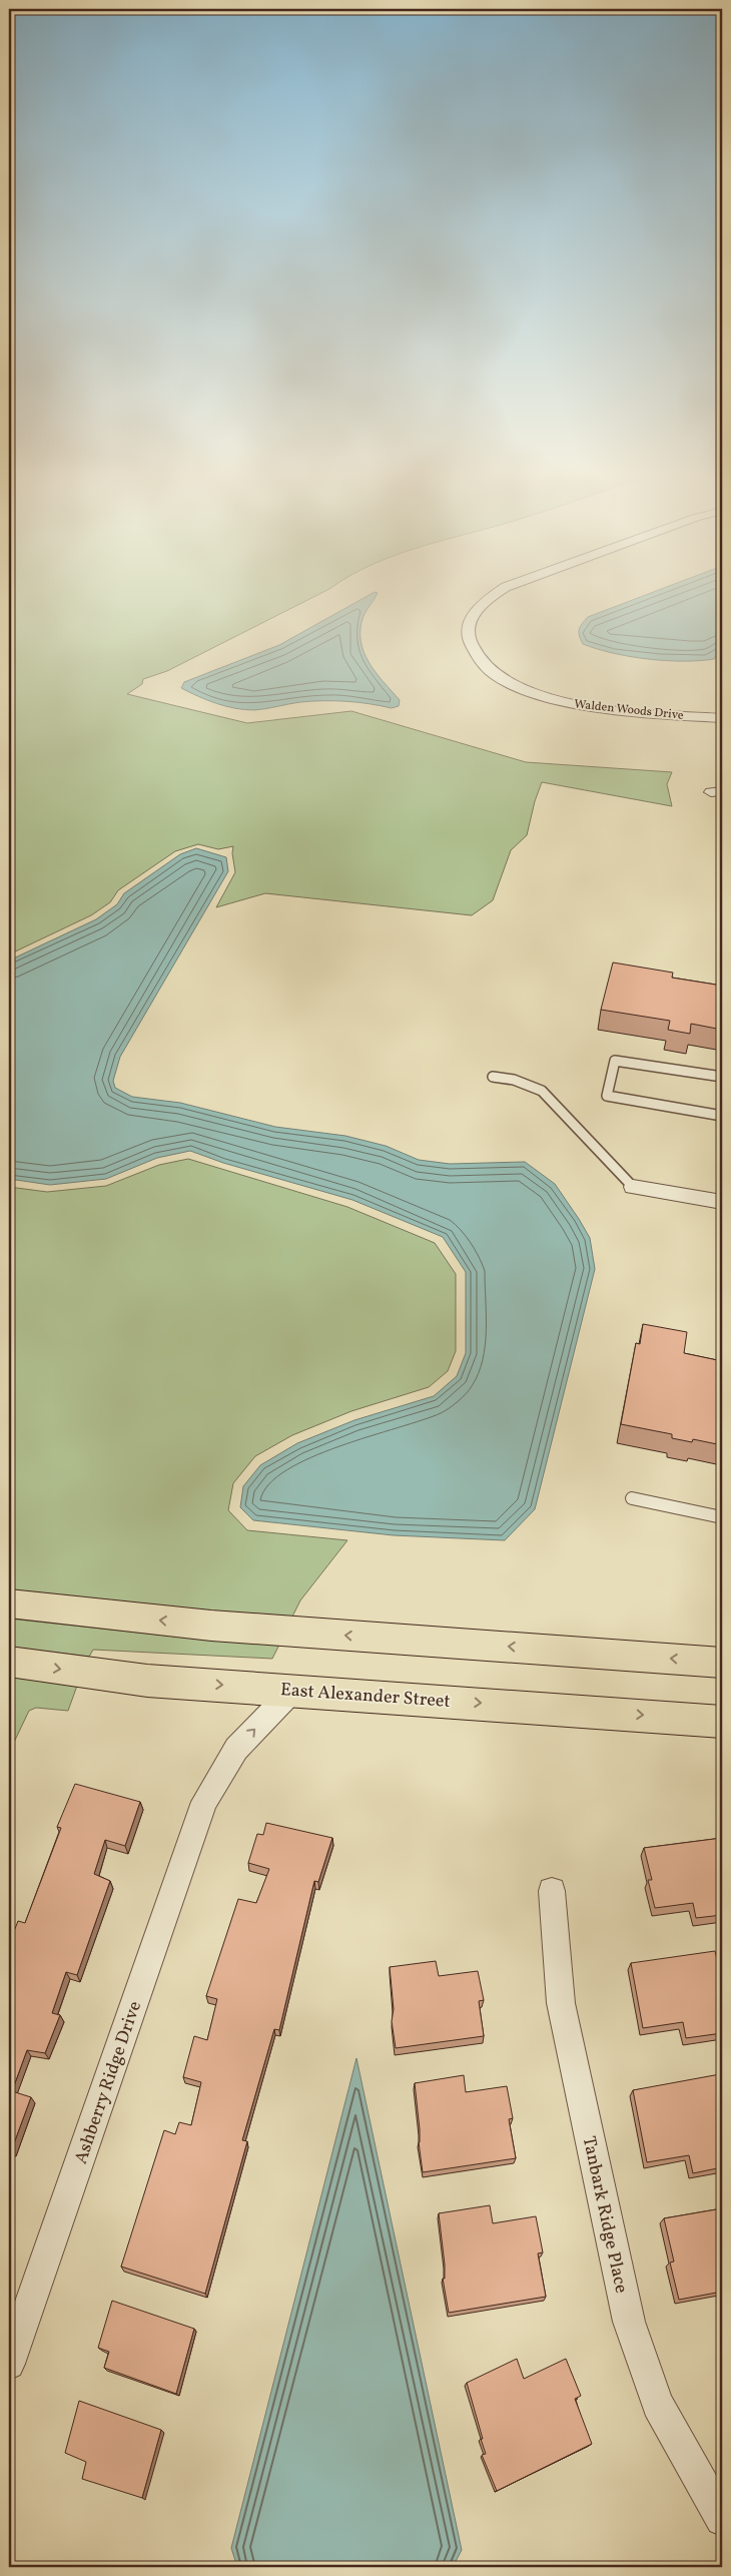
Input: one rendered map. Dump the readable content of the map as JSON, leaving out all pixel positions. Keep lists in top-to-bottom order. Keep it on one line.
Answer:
{"streets":{"main road":["East Alexander Street"],"street":["Walden Woods Drive","Ashberry Ridge Drive","Tanbark Ridge Place"]},"crossings":[["East Alexander Street","Ashberry Ridge Drive"]],"one_way":["Ashberry Ridge Drive"]}
